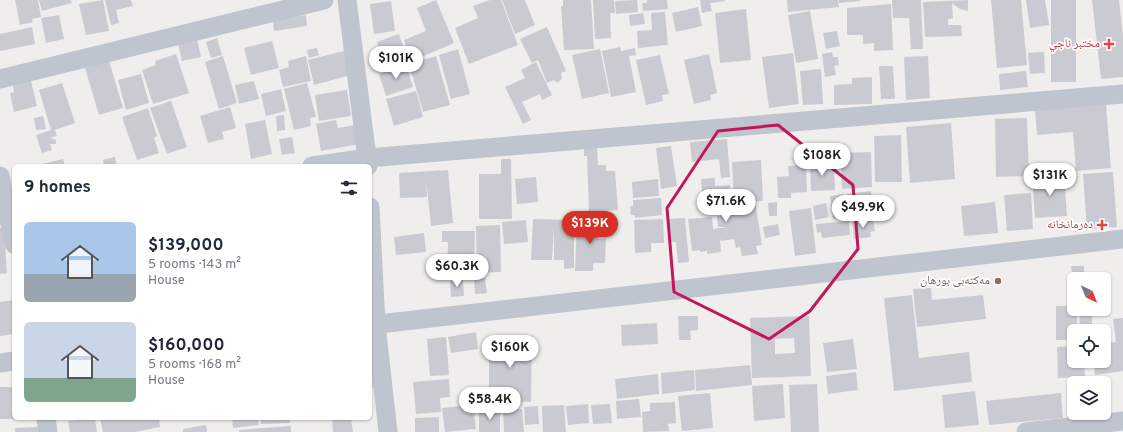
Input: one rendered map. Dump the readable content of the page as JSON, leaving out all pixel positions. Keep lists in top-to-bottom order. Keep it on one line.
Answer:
{"places":{"health":["مختبر ناجي","دەرمانخانە"],"other":["مەکتەبی بورهان"]},"north":"bottom right","page":{"price":["$101K","$108K","$131K","$71.6K","$49.9K","$139K","$60.3K","$160K","$58.4K"],"heading":"9 homes","list":[{"name":"$139,000","note":"5 rooms · 143 m² · House"},{"name":"$160,000","note":"5 rooms · 168 m² · House"}]}}
